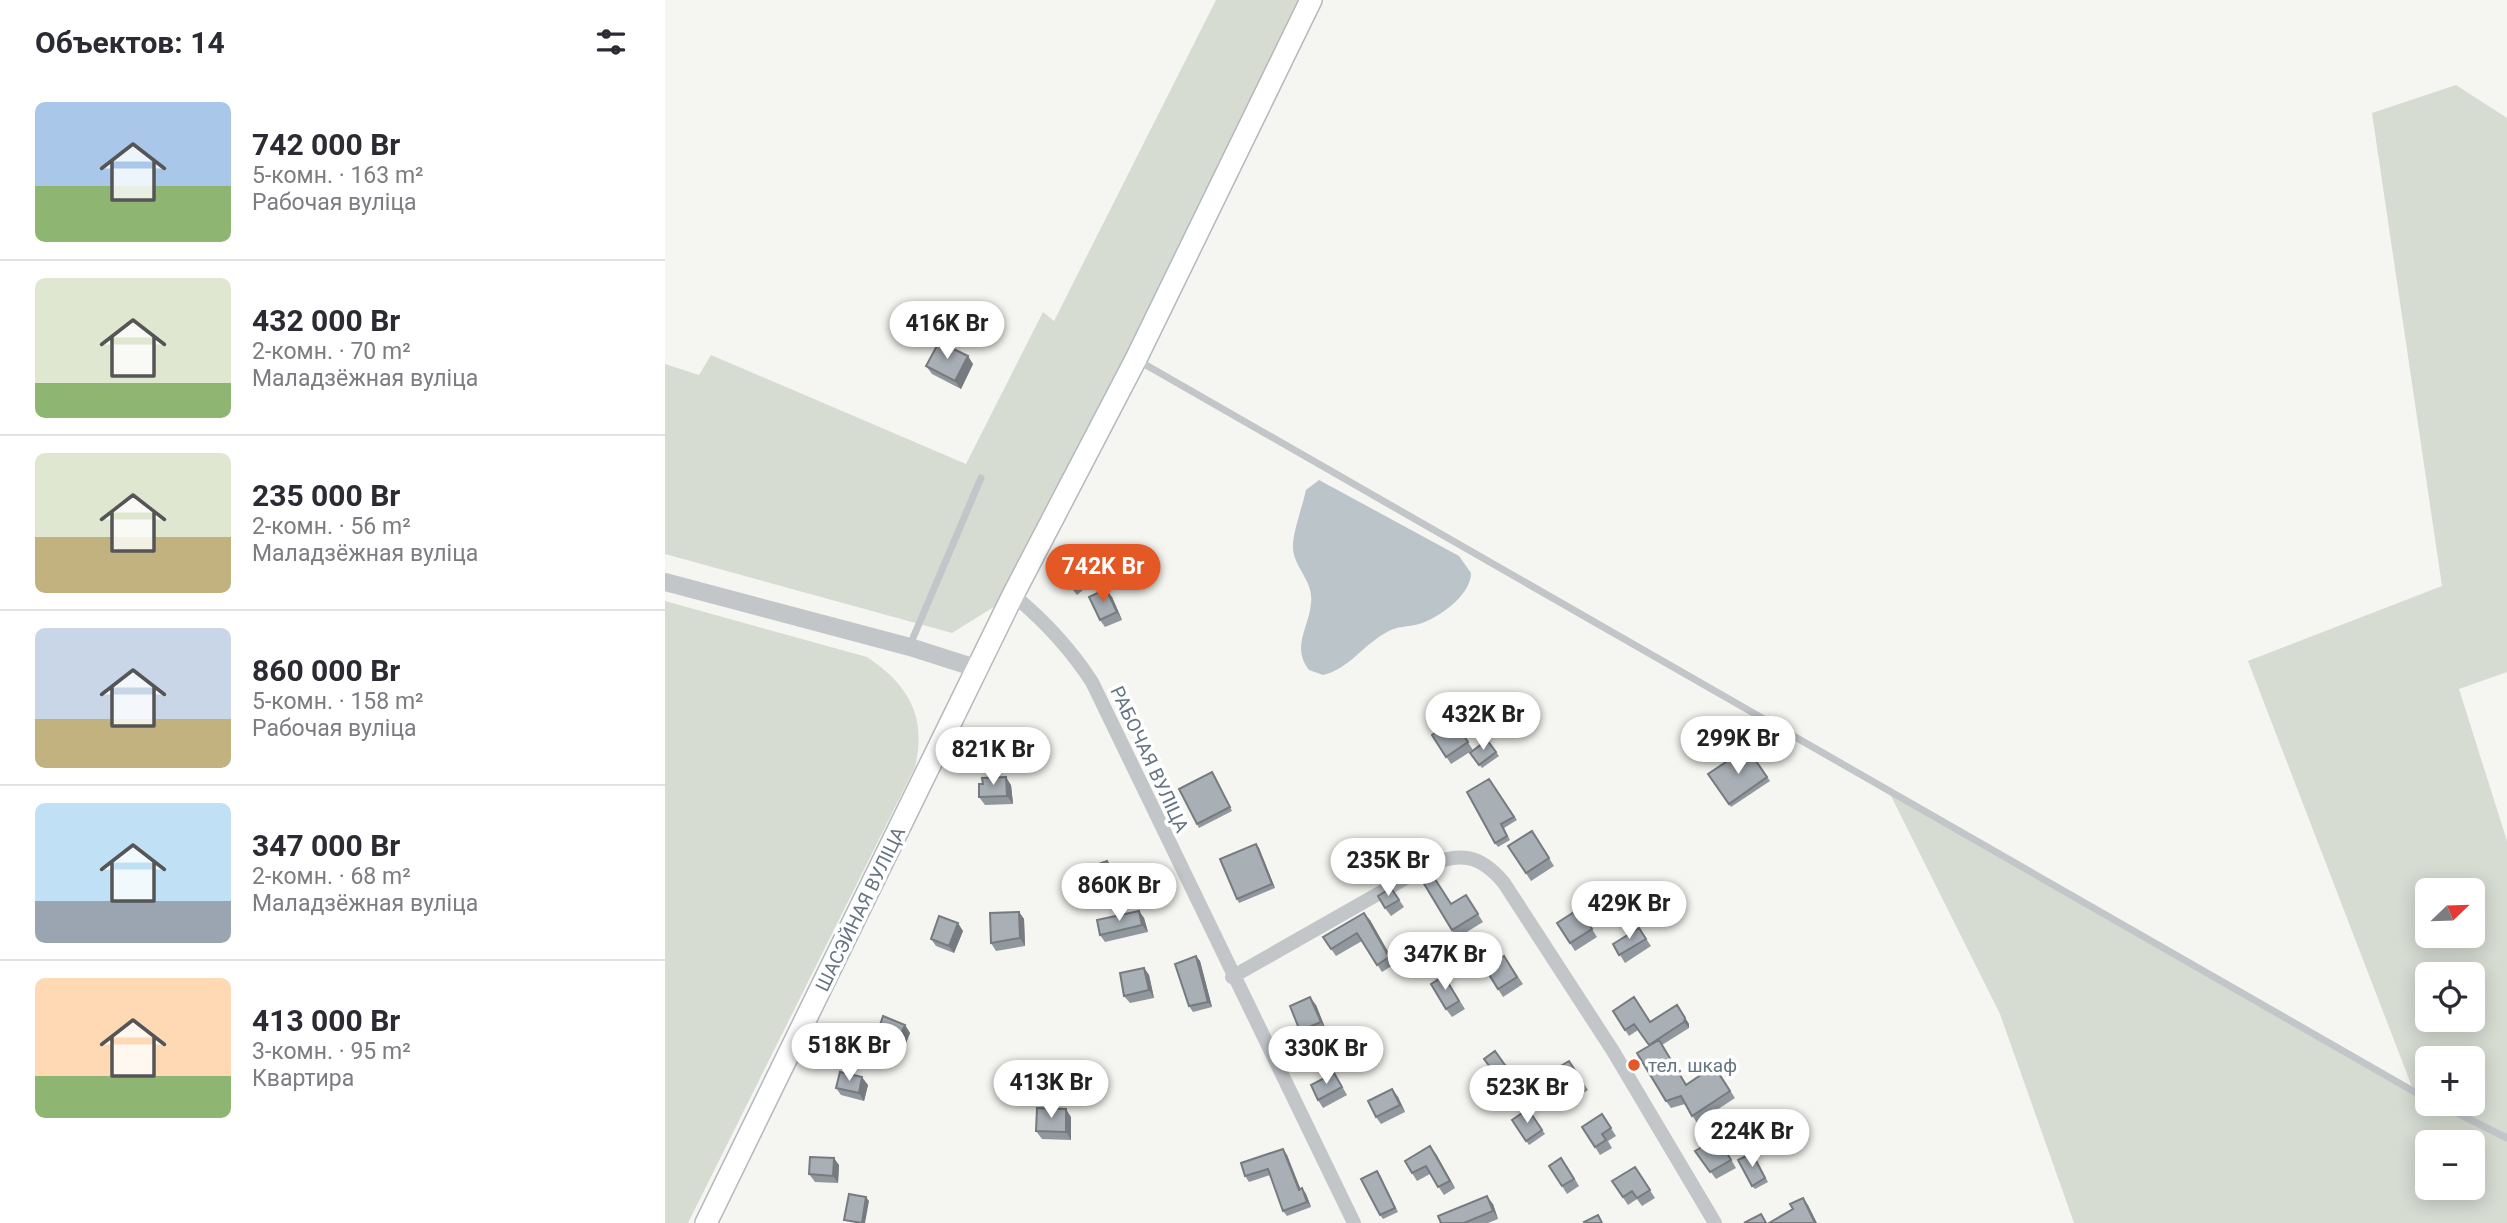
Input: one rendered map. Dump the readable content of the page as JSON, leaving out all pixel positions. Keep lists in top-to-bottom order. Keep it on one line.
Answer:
{"streets":{"main road":["ШАСЭЙНАЯ ВУЛІЦА"],"street":["РАБОЧАЯ ВУЛІЦА"]},"crossings":[["РАБОЧАЯ ВУЛІЦА","ШАСЭЙНАЯ ВУЛІЦА"]],"places":["тел. шкаф"],"north":"top right","page":{"heading":"Объектов: 14","list":[{"name":"742 000 Br","note":"5-комн. · 163 m² · Рабочая вуліца"},{"name":"432 000 Br","note":"2-комн. · 70 m² · Маладзёжная вуліца"},{"name":"235 000 Br","note":"2-комн. · 56 m² · Маладзёжная вуліца"},{"name":"860 000 Br","note":"5-комн. · 158 m² · Рабочая вуліца"},{"name":"347 000 Br","note":"2-комн. · 68 m² · Маладзёжная вуліца"},{"name":"413 000 Br","note":"3-комн. · 95 m² · Квартира"}],"price":["416K Br","742K Br","432K Br","299K Br","821K Br","235K Br","860K Br","429K Br","347K Br","518K Br","330K Br","413K Br","523K Br","224K Br"],"map_buttons":["+","−"]}}
